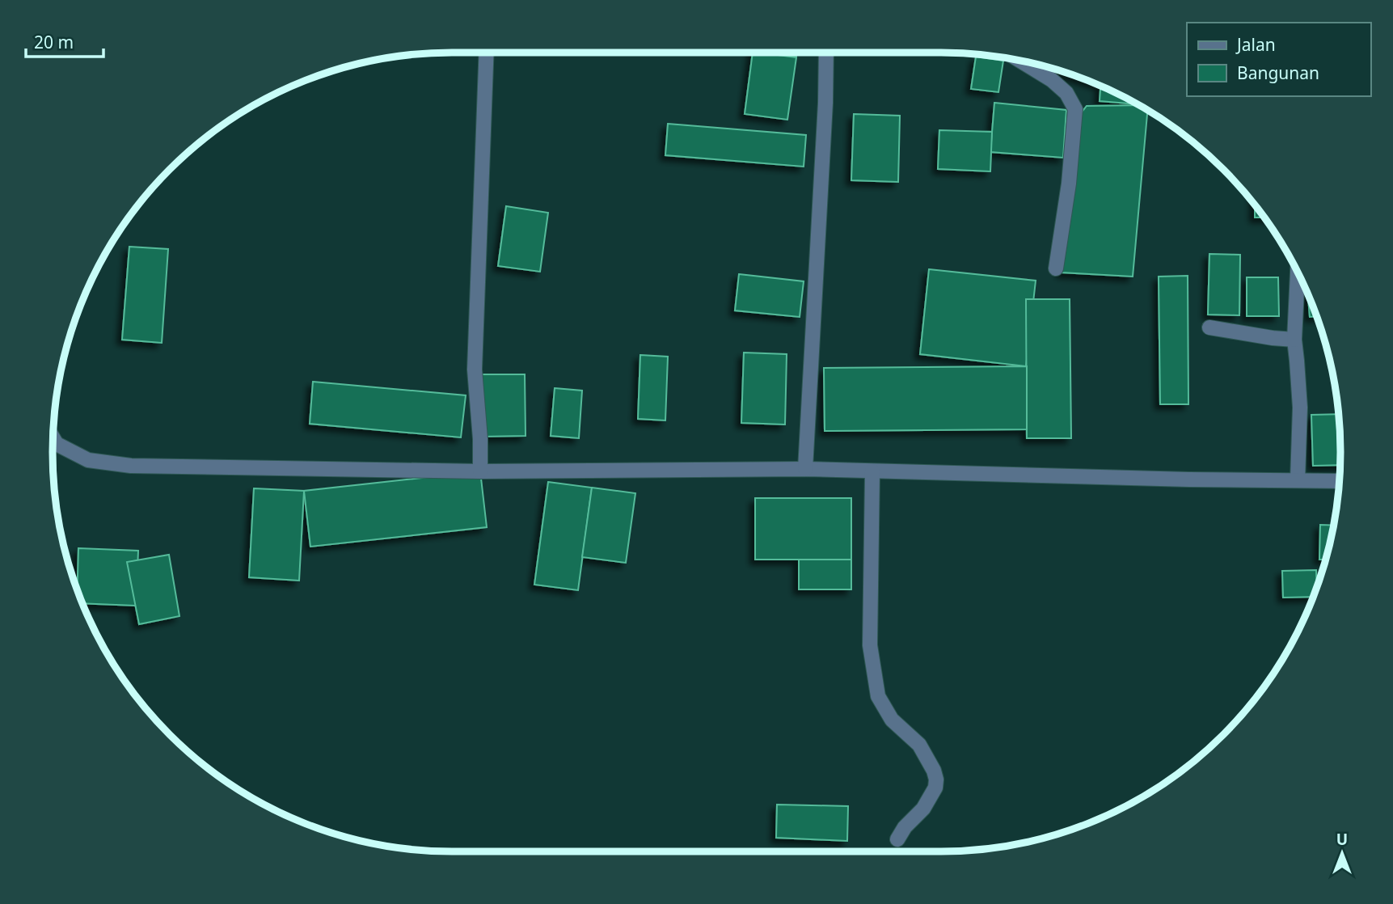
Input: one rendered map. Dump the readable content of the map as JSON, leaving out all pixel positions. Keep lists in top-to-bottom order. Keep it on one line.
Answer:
{"legend":["Jalan","Bangunan"],"scale_bar":"20 m","north":"top"}
